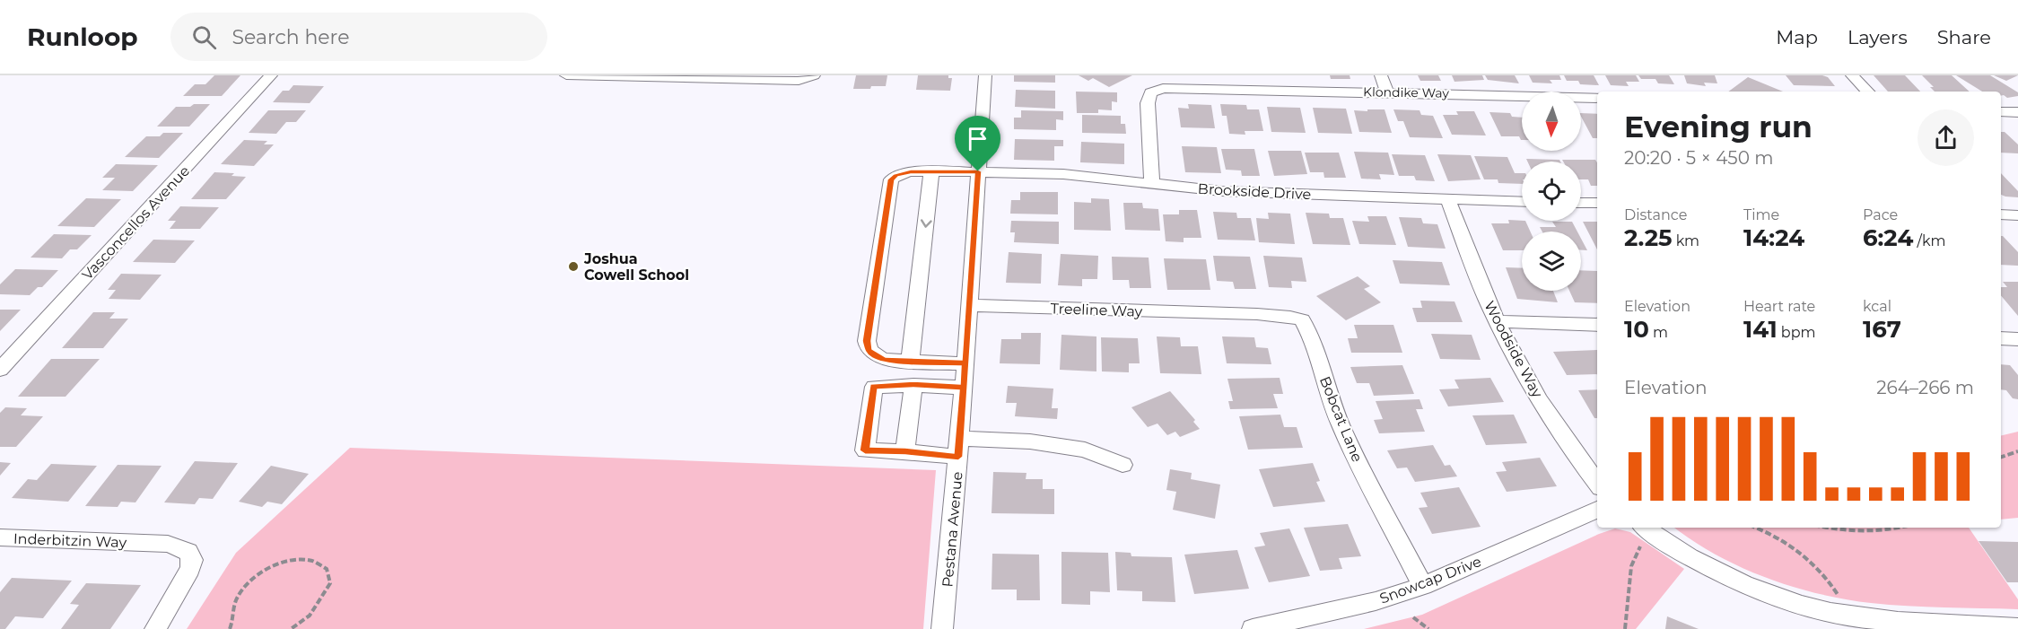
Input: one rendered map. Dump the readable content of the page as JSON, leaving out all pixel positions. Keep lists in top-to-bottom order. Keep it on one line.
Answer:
{"streets":{"street":["Klondike Way","Brookside Drive","Vasconcellos Avenue","Treeline Way","Woodside Way","Bobcat Lane","Pestana Avenue","Inderbitzin Way","Snowcap Drive"]},"crossings":[["Klondike Way","Brookside Drive"],["Brookside Drive","Woodside Way"],["Brookside Drive","Pestana Avenue"],["Treeline Way","Bobcat Lane"],["Treeline Way","Pestana Avenue"],["Bobcat Lane","Snowcap Drive"]],"places":["Joshua Cowell School"],"north":"bottom","page":{"header":"Runloop","search":"Search here","nav":["Map","Layers","Share"],"heading":["Evening run","20:20 · 5 × 450 m"],"stats":[["Distance","2.25 km"],["Time","14:24"],["Pace","6:24 /km"],["Elevation","10 m"],["Heart rate","141 bpm"],["kcal","167"]],"chart":["Elevation","264–266 m"]}}
